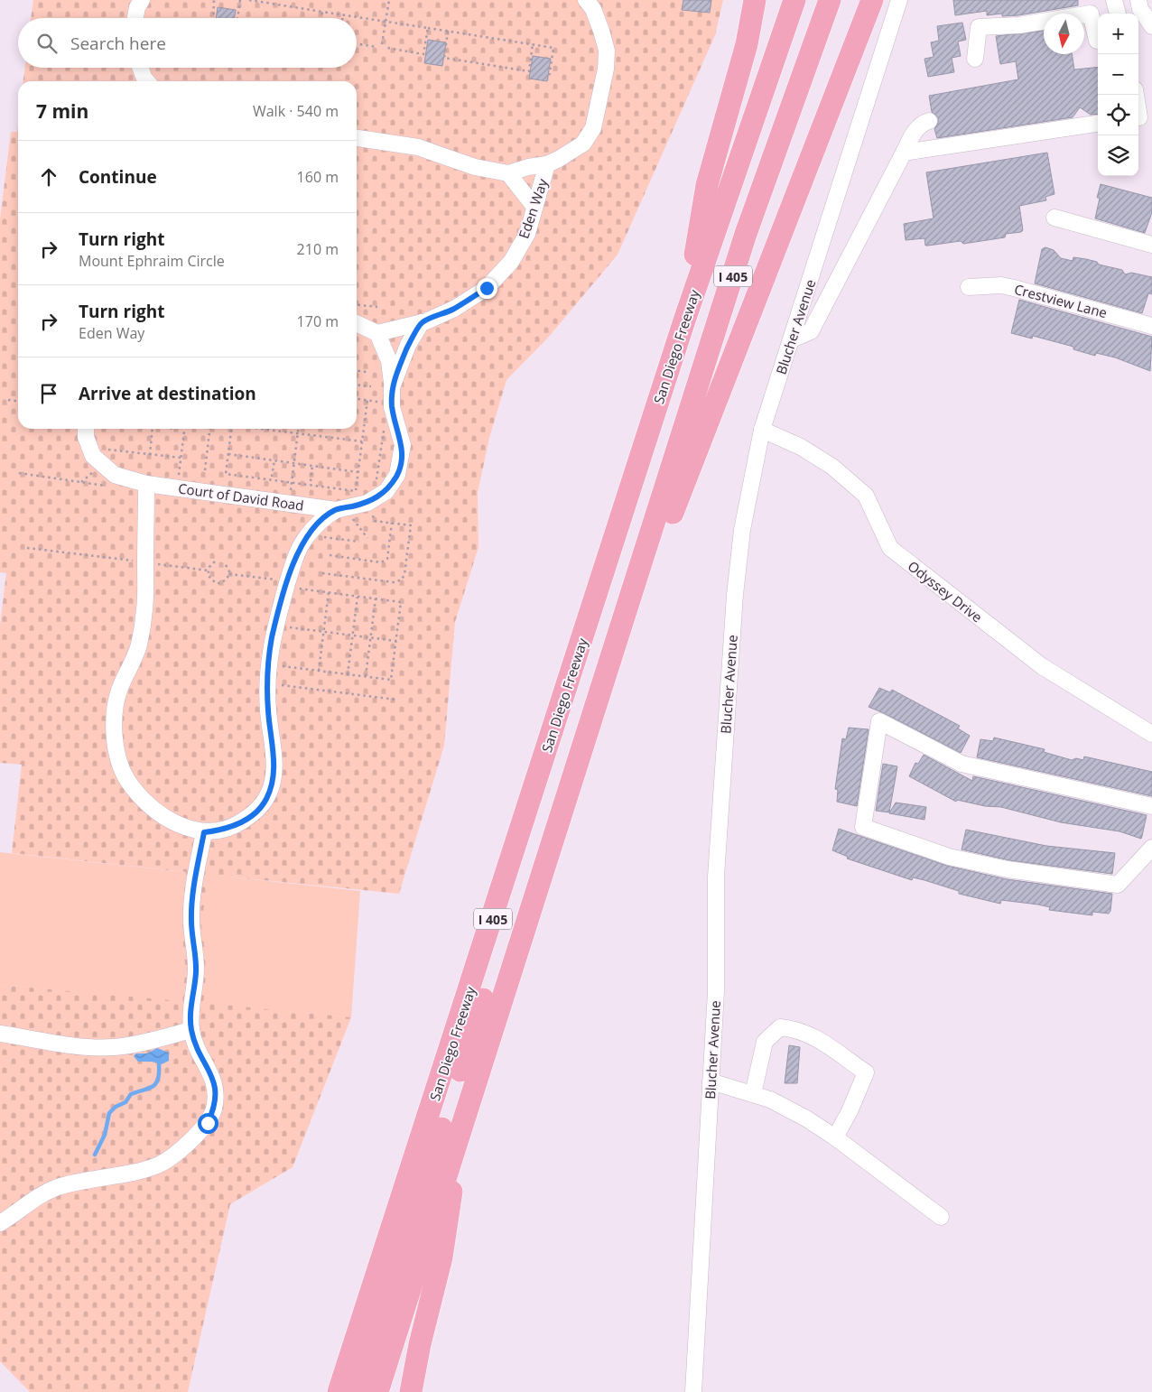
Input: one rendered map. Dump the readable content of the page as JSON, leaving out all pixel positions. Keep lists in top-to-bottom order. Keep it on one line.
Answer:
{"streets":{"highway":["I 405","San Diego Freeway"],"street":["Eden Way","Crestview Lane","Blucher Avenue","Court of David Road","Odyssey Drive"]},"crossings":[["Blucher Avenue","Odyssey Drive"]],"north":"bottom","page":{"map_buttons":["+","−"],"search":"Search here","heading":["7 min","Walk · 540 m"],"list":[["Continue","160 m"],["Turn right","Mount Ephraim Circle","210 m"],["Turn right","Eden Way","170 m"],"Arrive at destination"]}}
